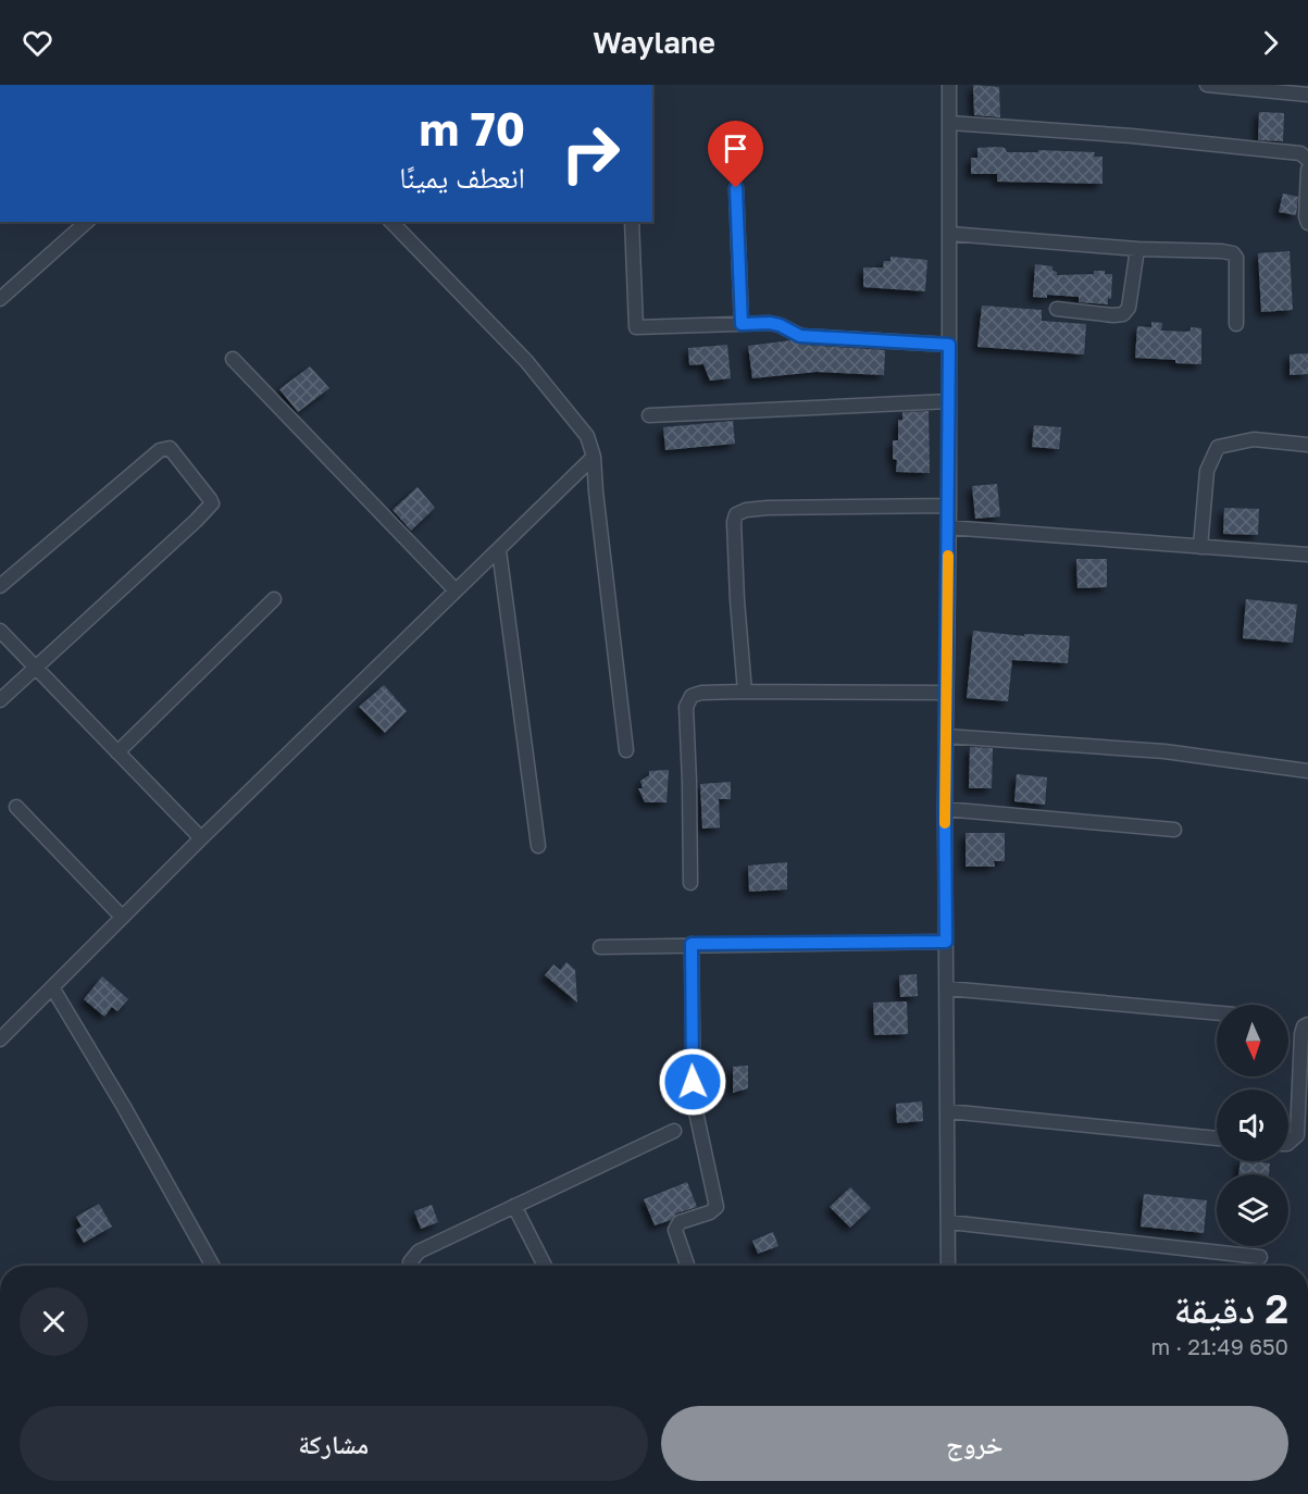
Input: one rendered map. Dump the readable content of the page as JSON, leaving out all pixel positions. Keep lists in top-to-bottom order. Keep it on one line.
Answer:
{"north":"bottom","page":{"header":"Waylane","turn":["70 m","انعطف يمينًا"],"heading":["2 دقيقة","650 m · 21:49"],"buttons":["خروج","مشاركة"]}}
